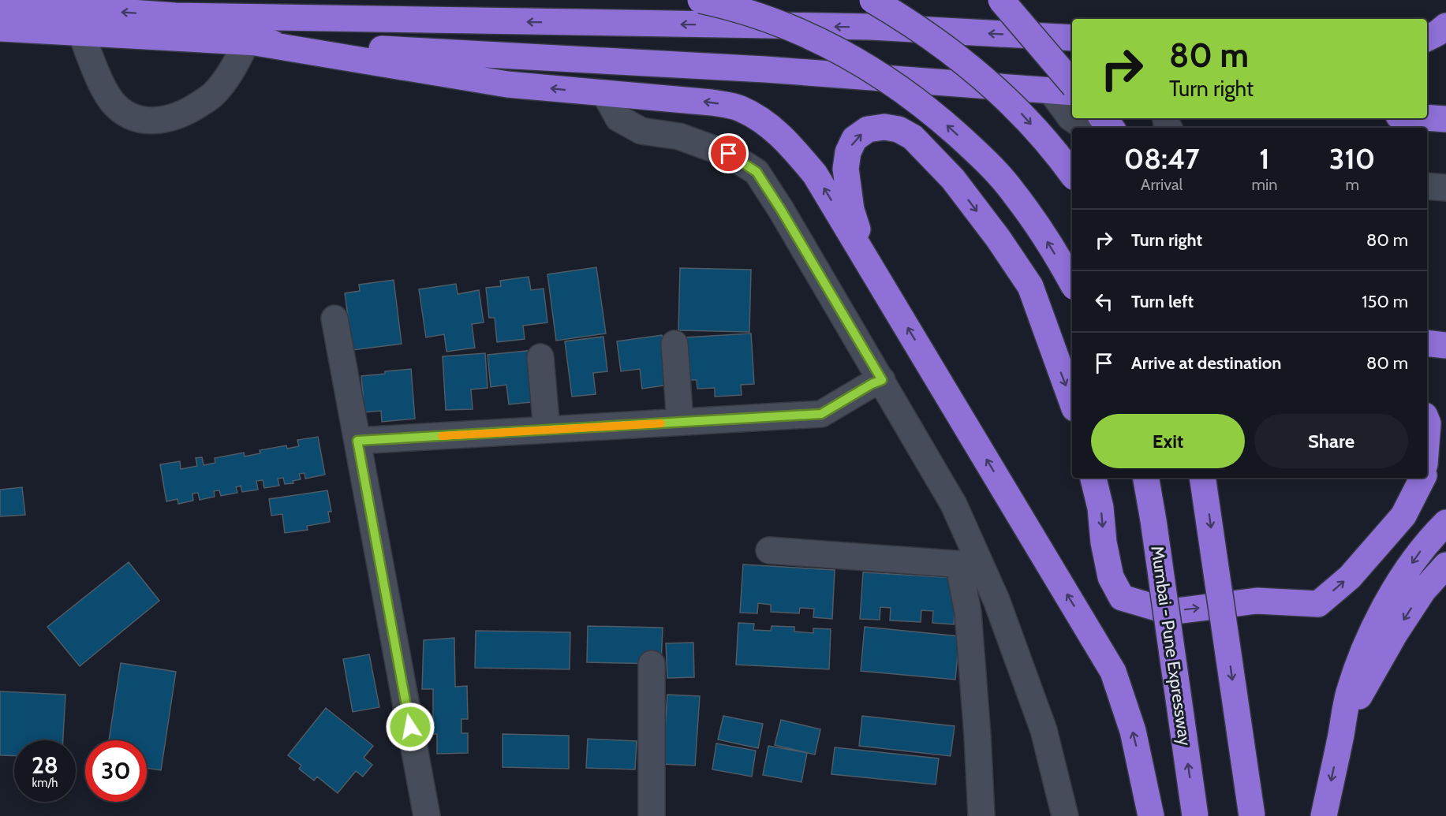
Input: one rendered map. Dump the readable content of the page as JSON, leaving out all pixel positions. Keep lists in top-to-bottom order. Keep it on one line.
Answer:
{"streets":{"highway":["Mumbai - Pune Expressway"]},"page":{"turn":["80 m","Turn right"],"eta":["08:47","Arrival","1","min","310","m"],"list":[{"name":"Turn right","value":"80 m"},{"name":"Turn left","value":"150 m"},{"name":"Arrive at destination","value":"80 m"}],"buttons":["Exit","Share"],"speed":"28 km/h","limit":"30"}}
